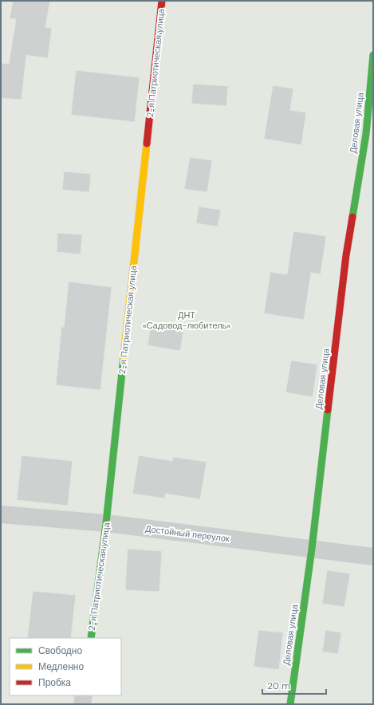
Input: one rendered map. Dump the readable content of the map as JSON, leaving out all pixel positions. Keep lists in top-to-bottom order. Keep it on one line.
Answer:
{"streets":{"street":["2-я Патриотическая улица","Деловая улица","Достойный переулок"]},"crossings":[["2-я Патриотическая улица","Достойный переулок"],["Деловая улица","Достойный переулок"]],"parks":["ДНТ «Садовод-любитель»"],"legend":["Свободно","Медленно","Пробка"],"scale_bar":"20 m"}
